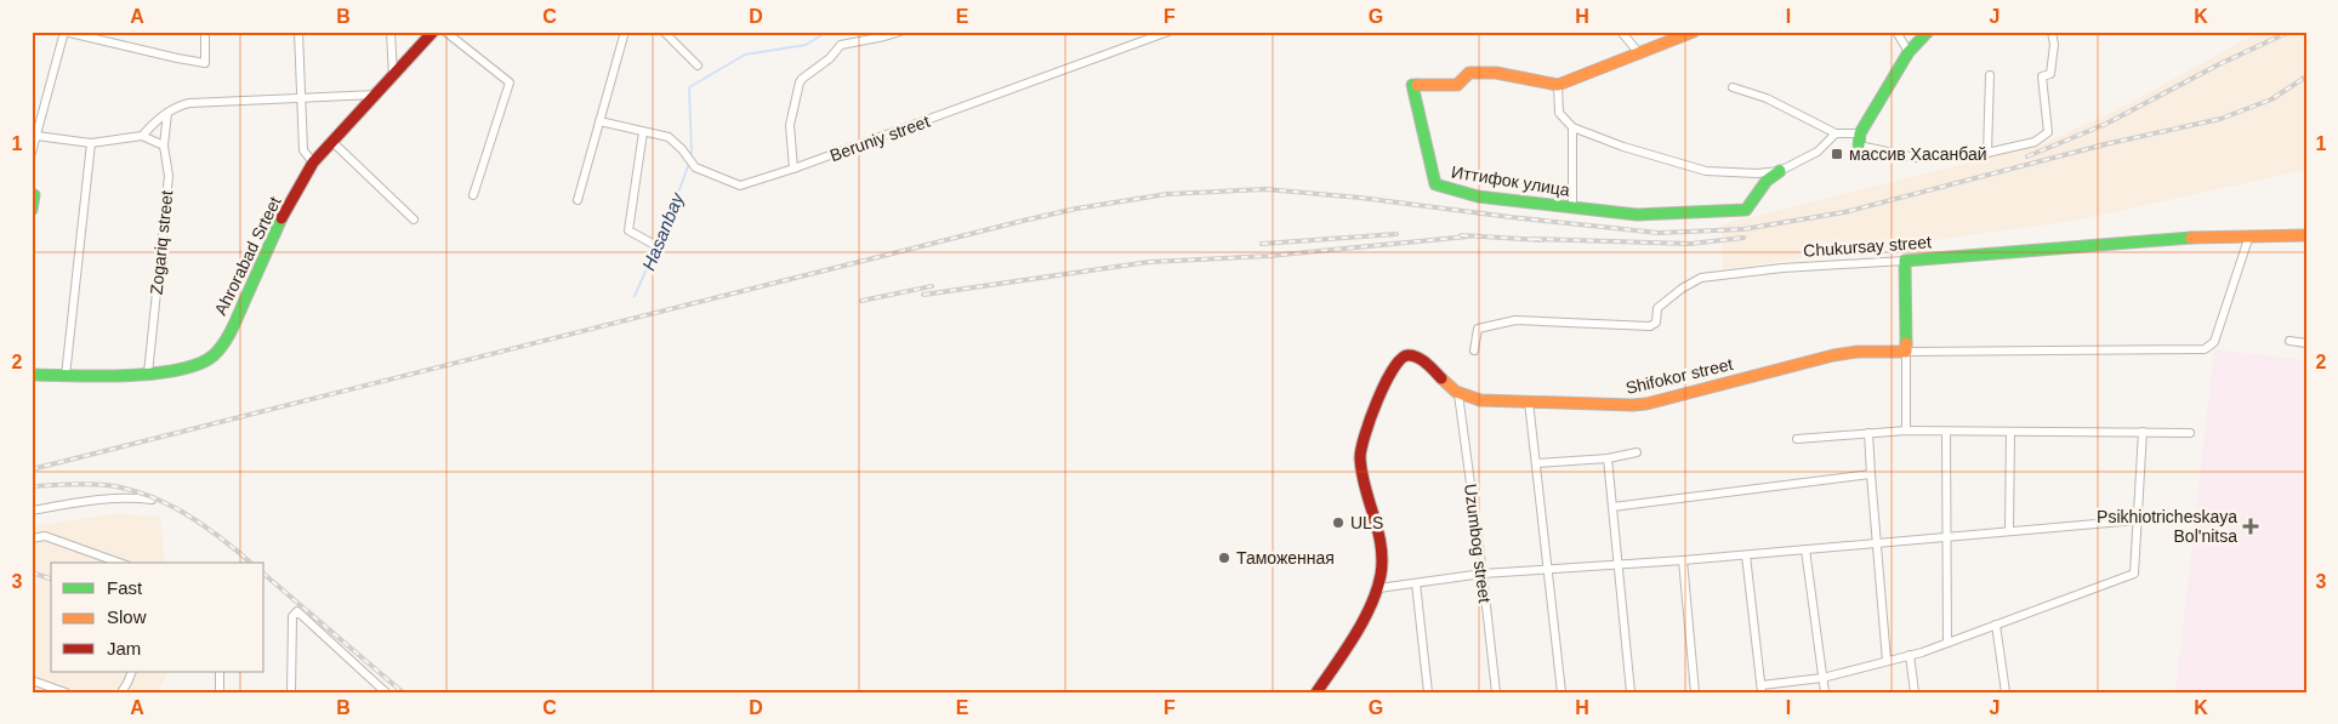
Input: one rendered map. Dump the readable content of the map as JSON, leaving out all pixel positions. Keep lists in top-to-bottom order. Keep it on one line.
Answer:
{"streets":{"street":["Beruniy street","Иттифок улица","Zogariq street","Chukursay street","Ahrorabad Srteet","Shifokor street","Uzumbog street"]},"crossings":[["Zogariq street","Ahrorabad Srteet"],["Chukursay street","Shifokor street"],["Shifokor street","Uzumbog street"]],"water":["Hasanbay"],"places":{"transit":["массив Хасанбай"],"other":["ULS","Таможенная"],"health":["Psikhiotricheskaya Bol'nitsa"]},"legend":["Fast","Slow","Jam"],"grid":{"columns":["A","B","C","D","E","F","G","H","I","J","K"],"rows":["1","2","3"]}}
